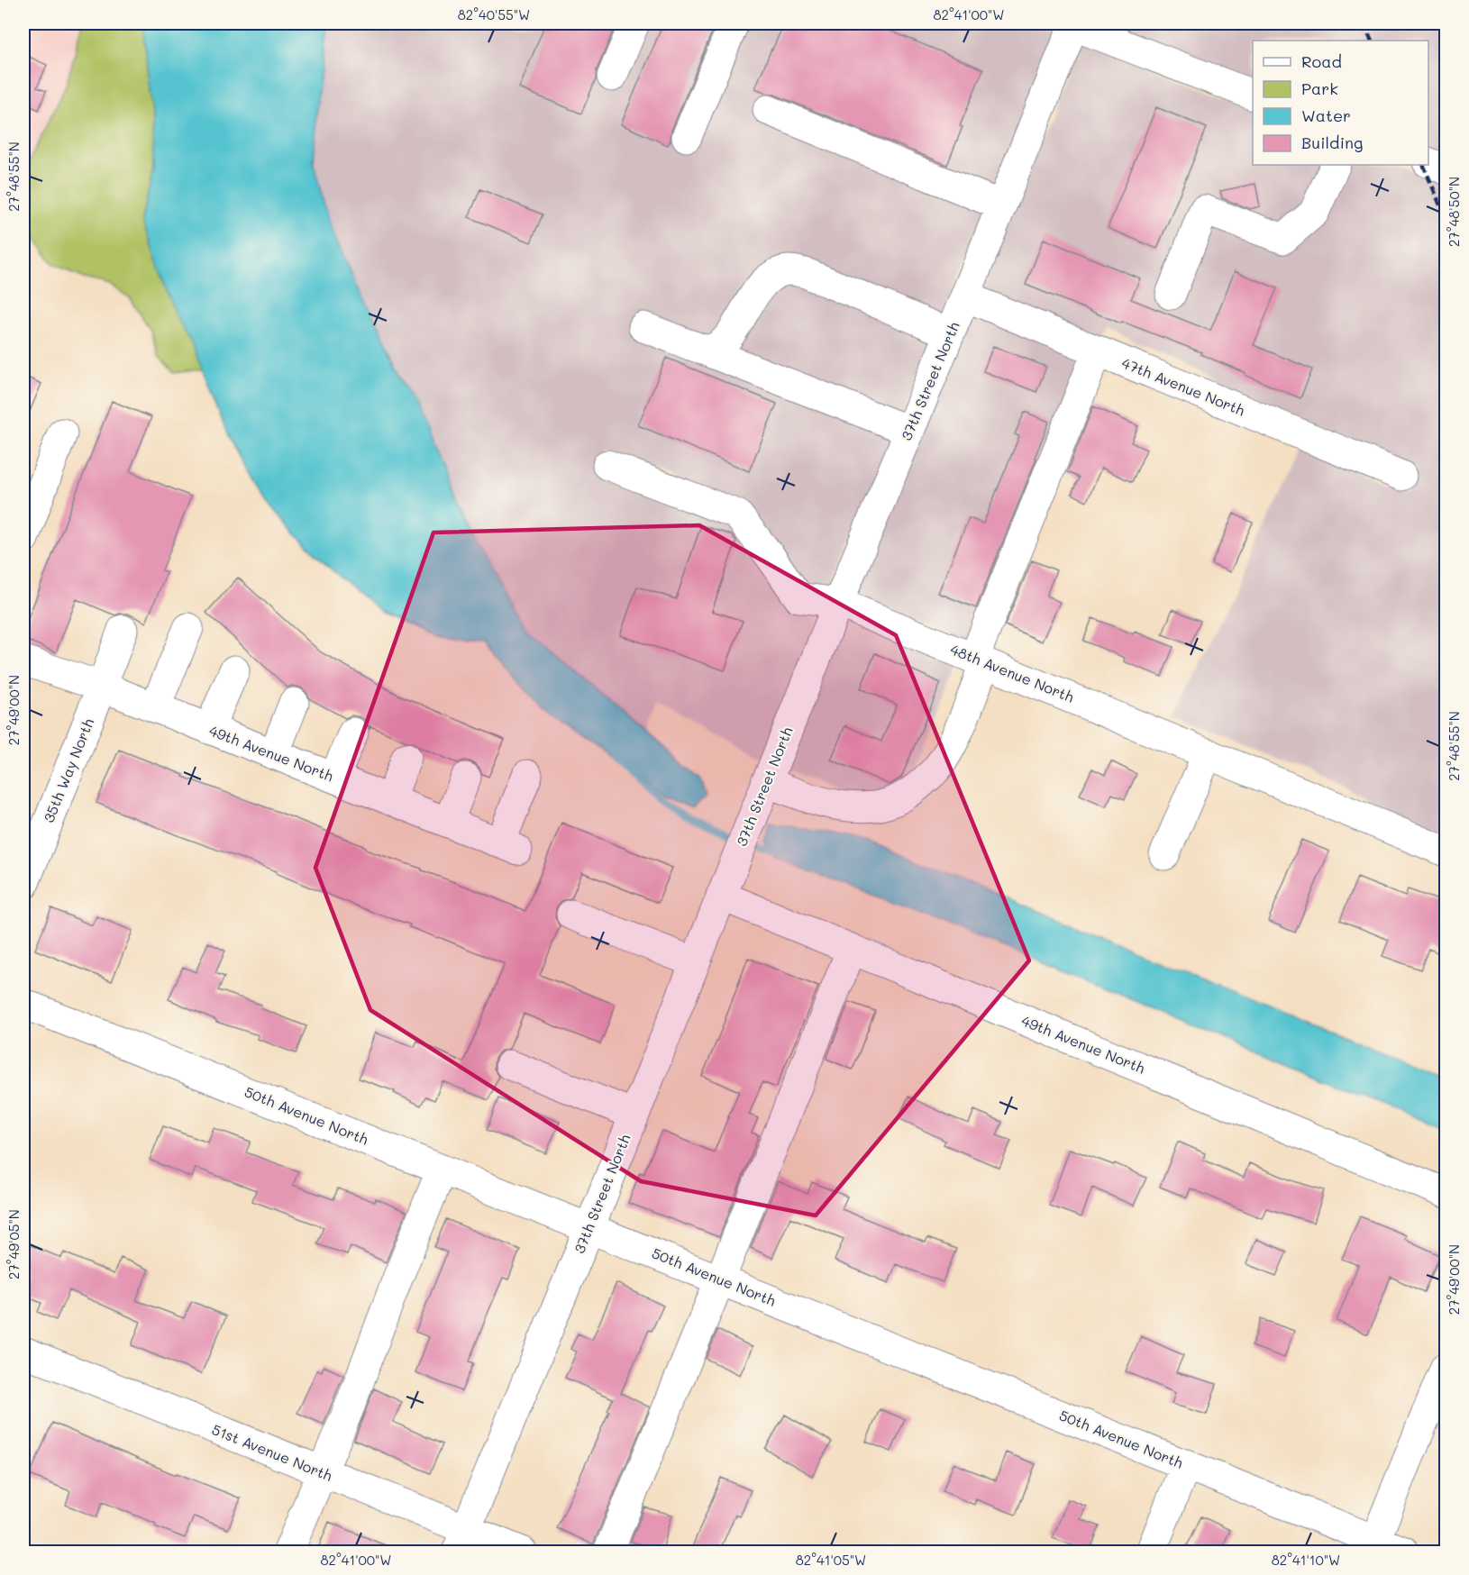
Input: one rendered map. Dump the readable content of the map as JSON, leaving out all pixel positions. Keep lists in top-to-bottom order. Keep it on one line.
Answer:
{"streets":{"street":["37th Street North","47th Avenue North","48th Avenue North","49th Avenue North","35th Way North","50th Avenue North","51st Avenue North"]},"crossings":[["37th Street North","47th Avenue North"],["37th Street North","48th Avenue North"],["37th Street North","49th Avenue North"],["37th Street North","50th Avenue North"],["37th Street North","51st Avenue North"],["49th Avenue North","35th Way North"]],"legend":["Road","Park","Water","Building"],"coordinates":["82°40'55\"W","82°41'00\"W","27°48'55\"N","27°48'50\"N","27°49'00\"N","27°49'05\"N","82°41'05\"W","82°41'10\"W"]}
